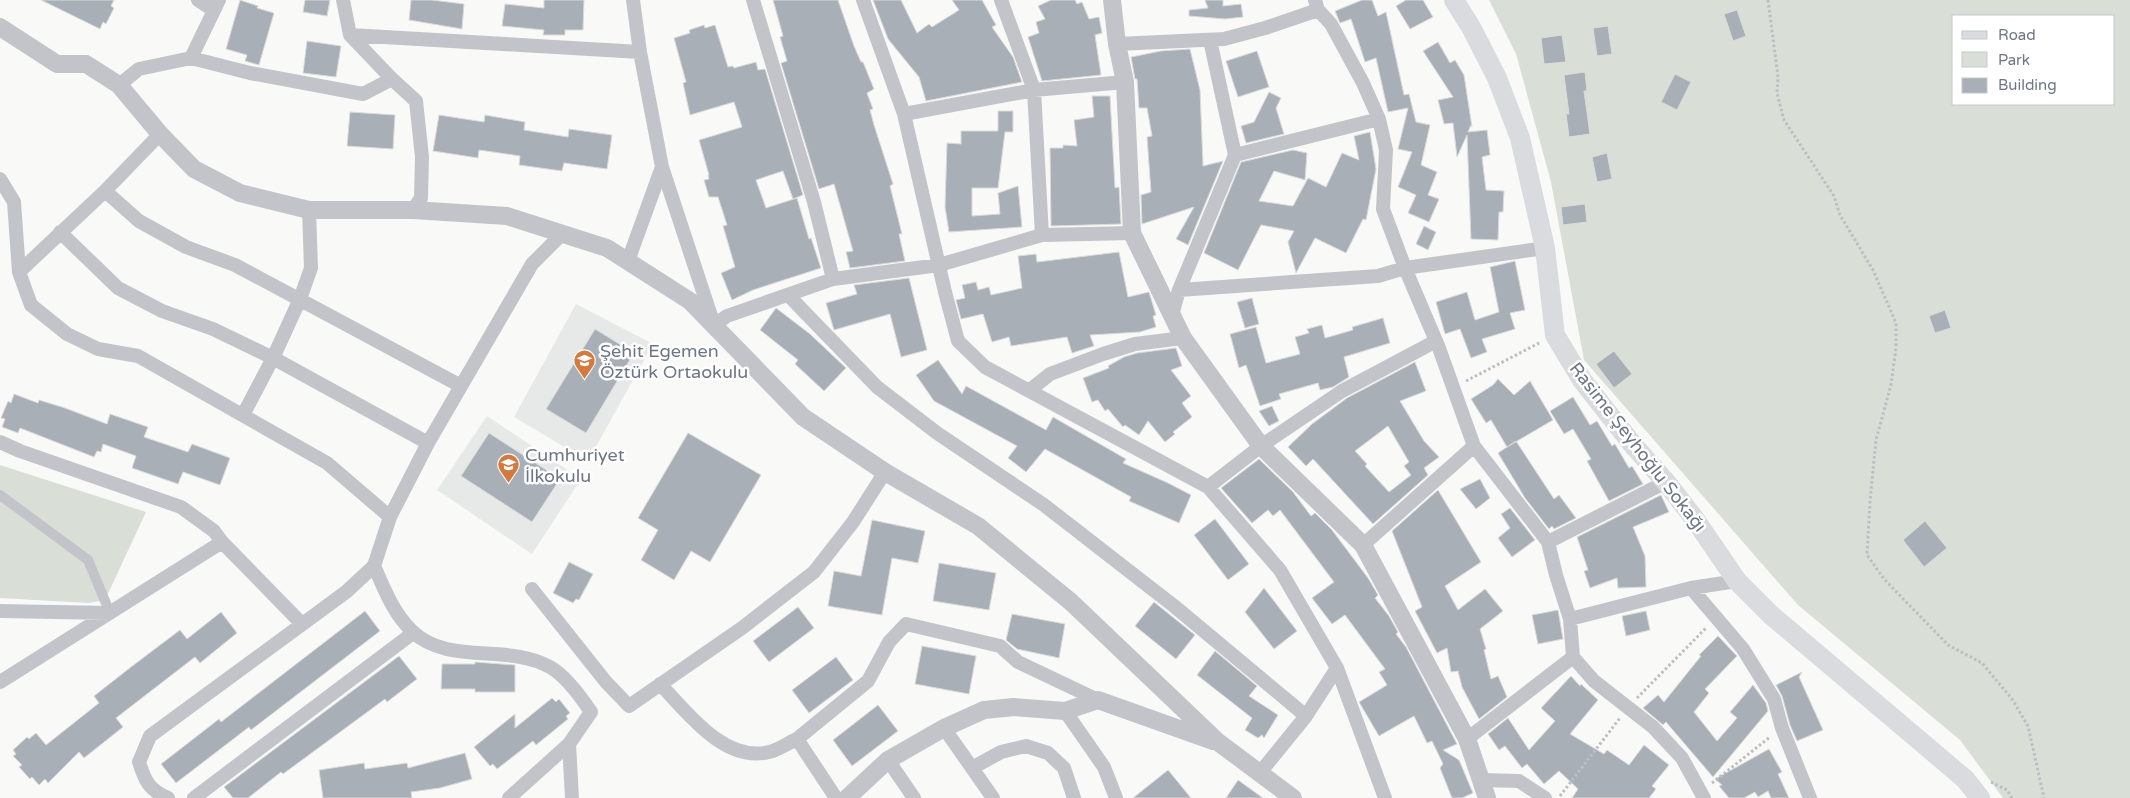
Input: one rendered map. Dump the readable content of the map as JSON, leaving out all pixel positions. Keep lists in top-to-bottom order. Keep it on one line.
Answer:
{"streets":{"main road":["Rasime Şeyhoğlu Sokağı"]},"places":{"school or university":["Şehit Egemen Öztürk Ortaokulu","Cumhuriyet İlkokulu"]},"legend":["Road","Park","Building"]}
